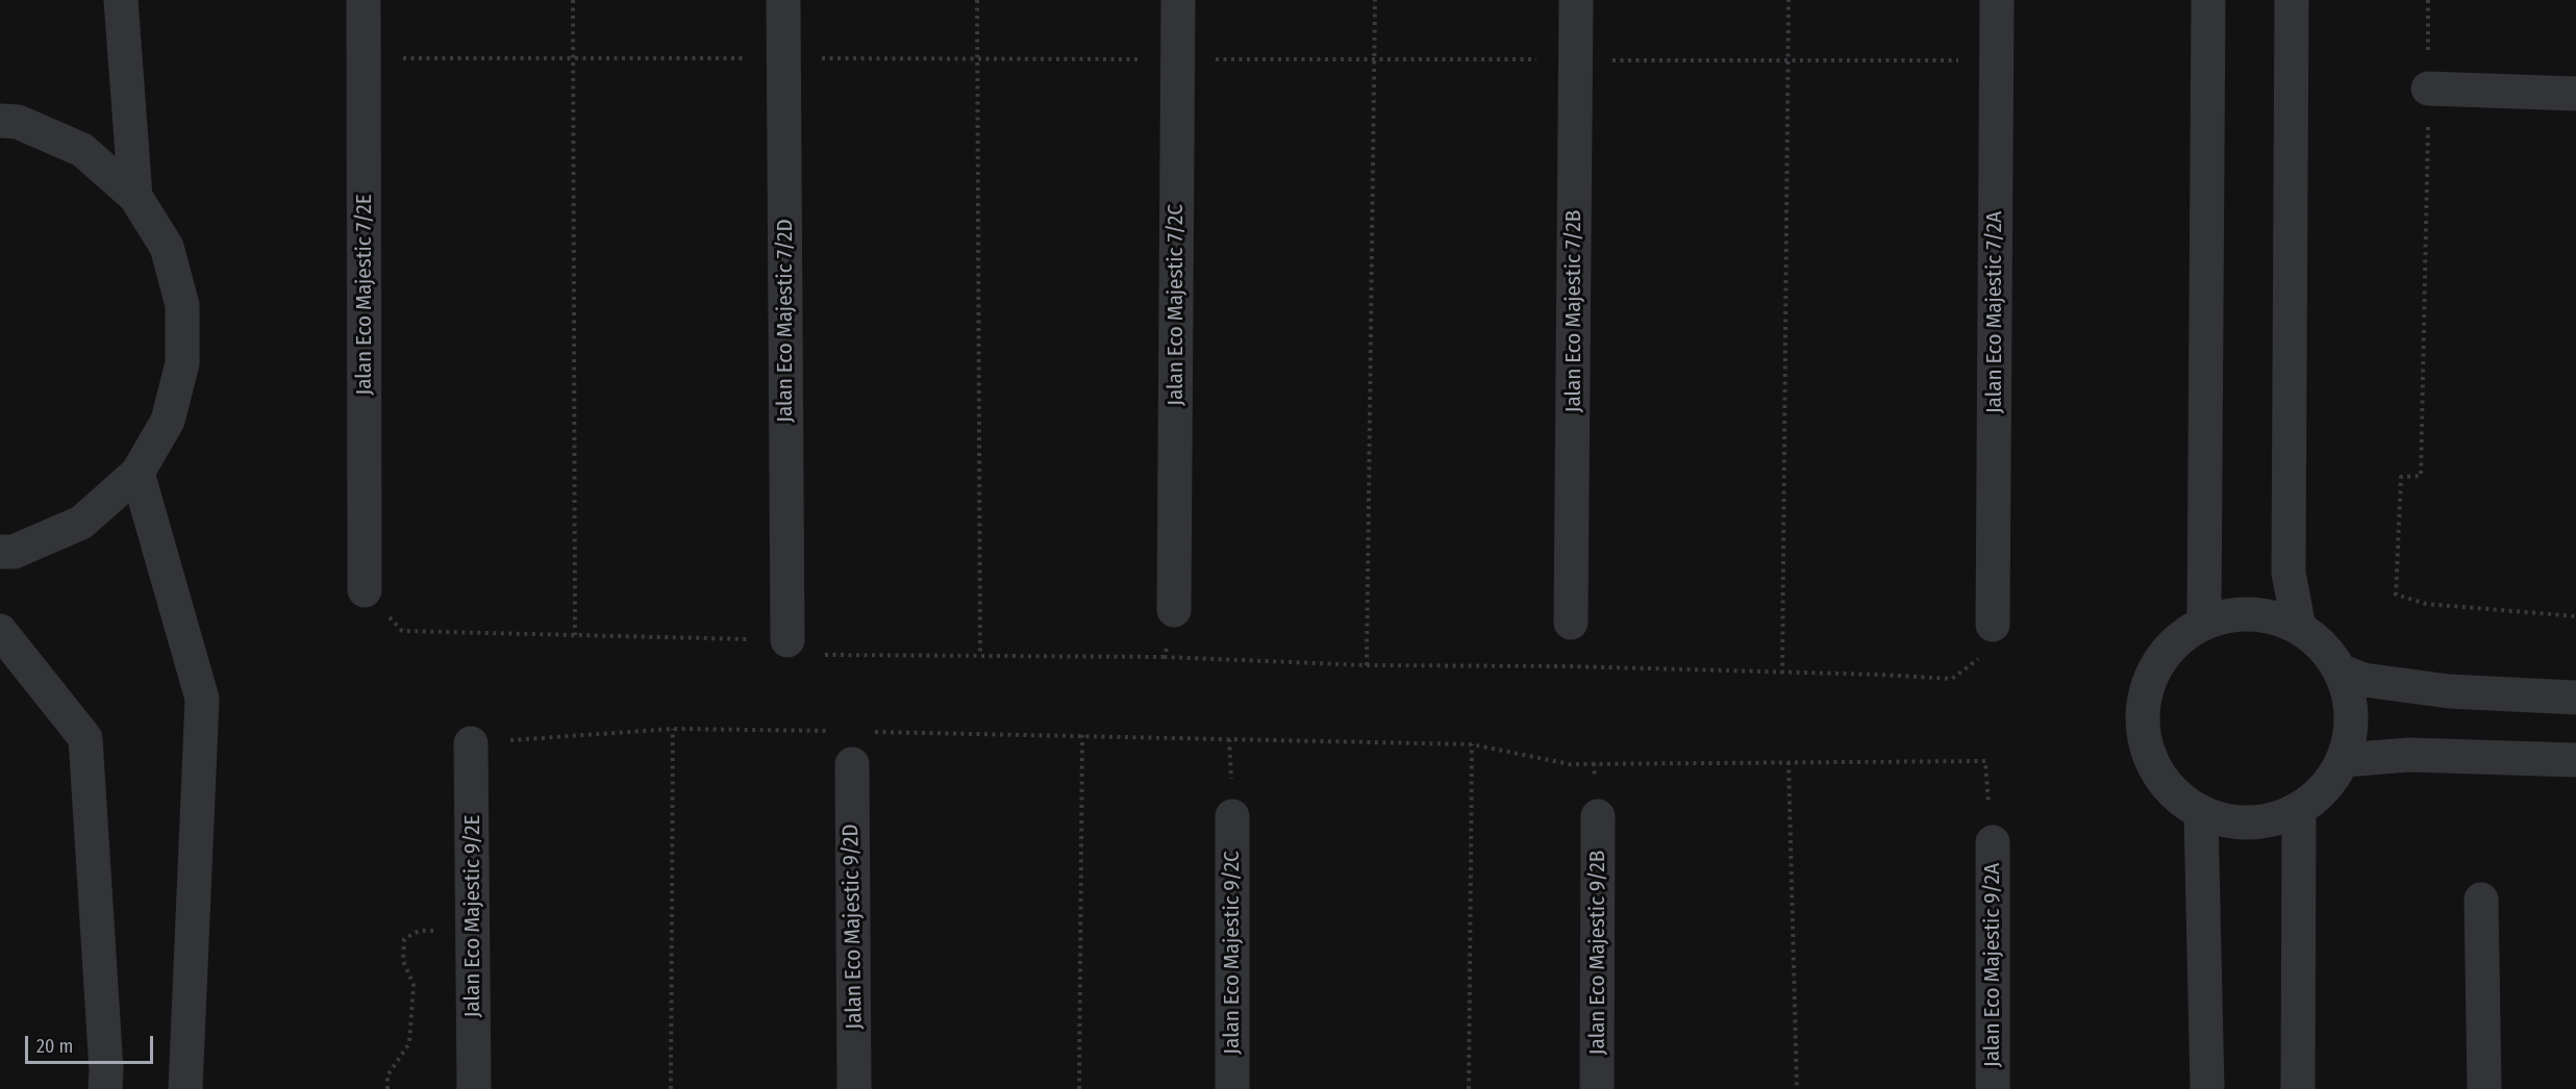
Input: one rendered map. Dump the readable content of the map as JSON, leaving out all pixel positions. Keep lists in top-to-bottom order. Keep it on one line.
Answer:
{"streets":{"street":["Jalan Eco Majestic 7/2E","Jalan Eco Majestic 7/2C","Jalan Eco Majestic 7/2B","Jalan Eco Majestic 7/2A","Jalan Eco Majestic 7/2D","Jalan Eco Majestic 9/2E","Jalan Eco Majestic 9/2D","Jalan Eco Majestic 9/2C","Jalan Eco Majestic 9/2B","Jalan Eco Majestic 9/2A"]},"scale_bar":"20 m"}
